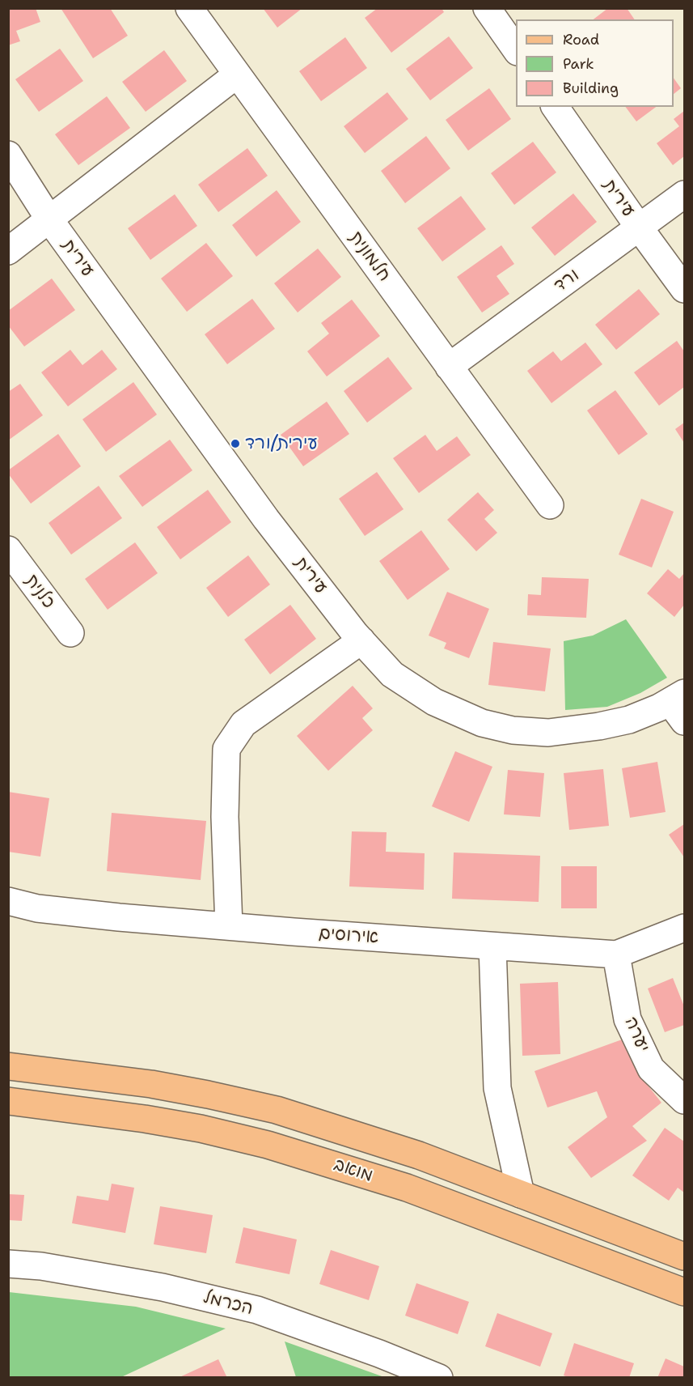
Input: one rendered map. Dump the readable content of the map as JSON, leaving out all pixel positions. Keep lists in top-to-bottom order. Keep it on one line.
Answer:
{"streets":{"main road":["מואב"],"street":["עירית","חלמונית","ורד","כלנית","אירוסים","יערה","הכרמל"]},"crossings":[["עירית","ורד"],["חלמונית","ורד"],["אירוסים","יערה"]],"places":["עירית/ורד"],"legend":["Road","Park","Building"]}
